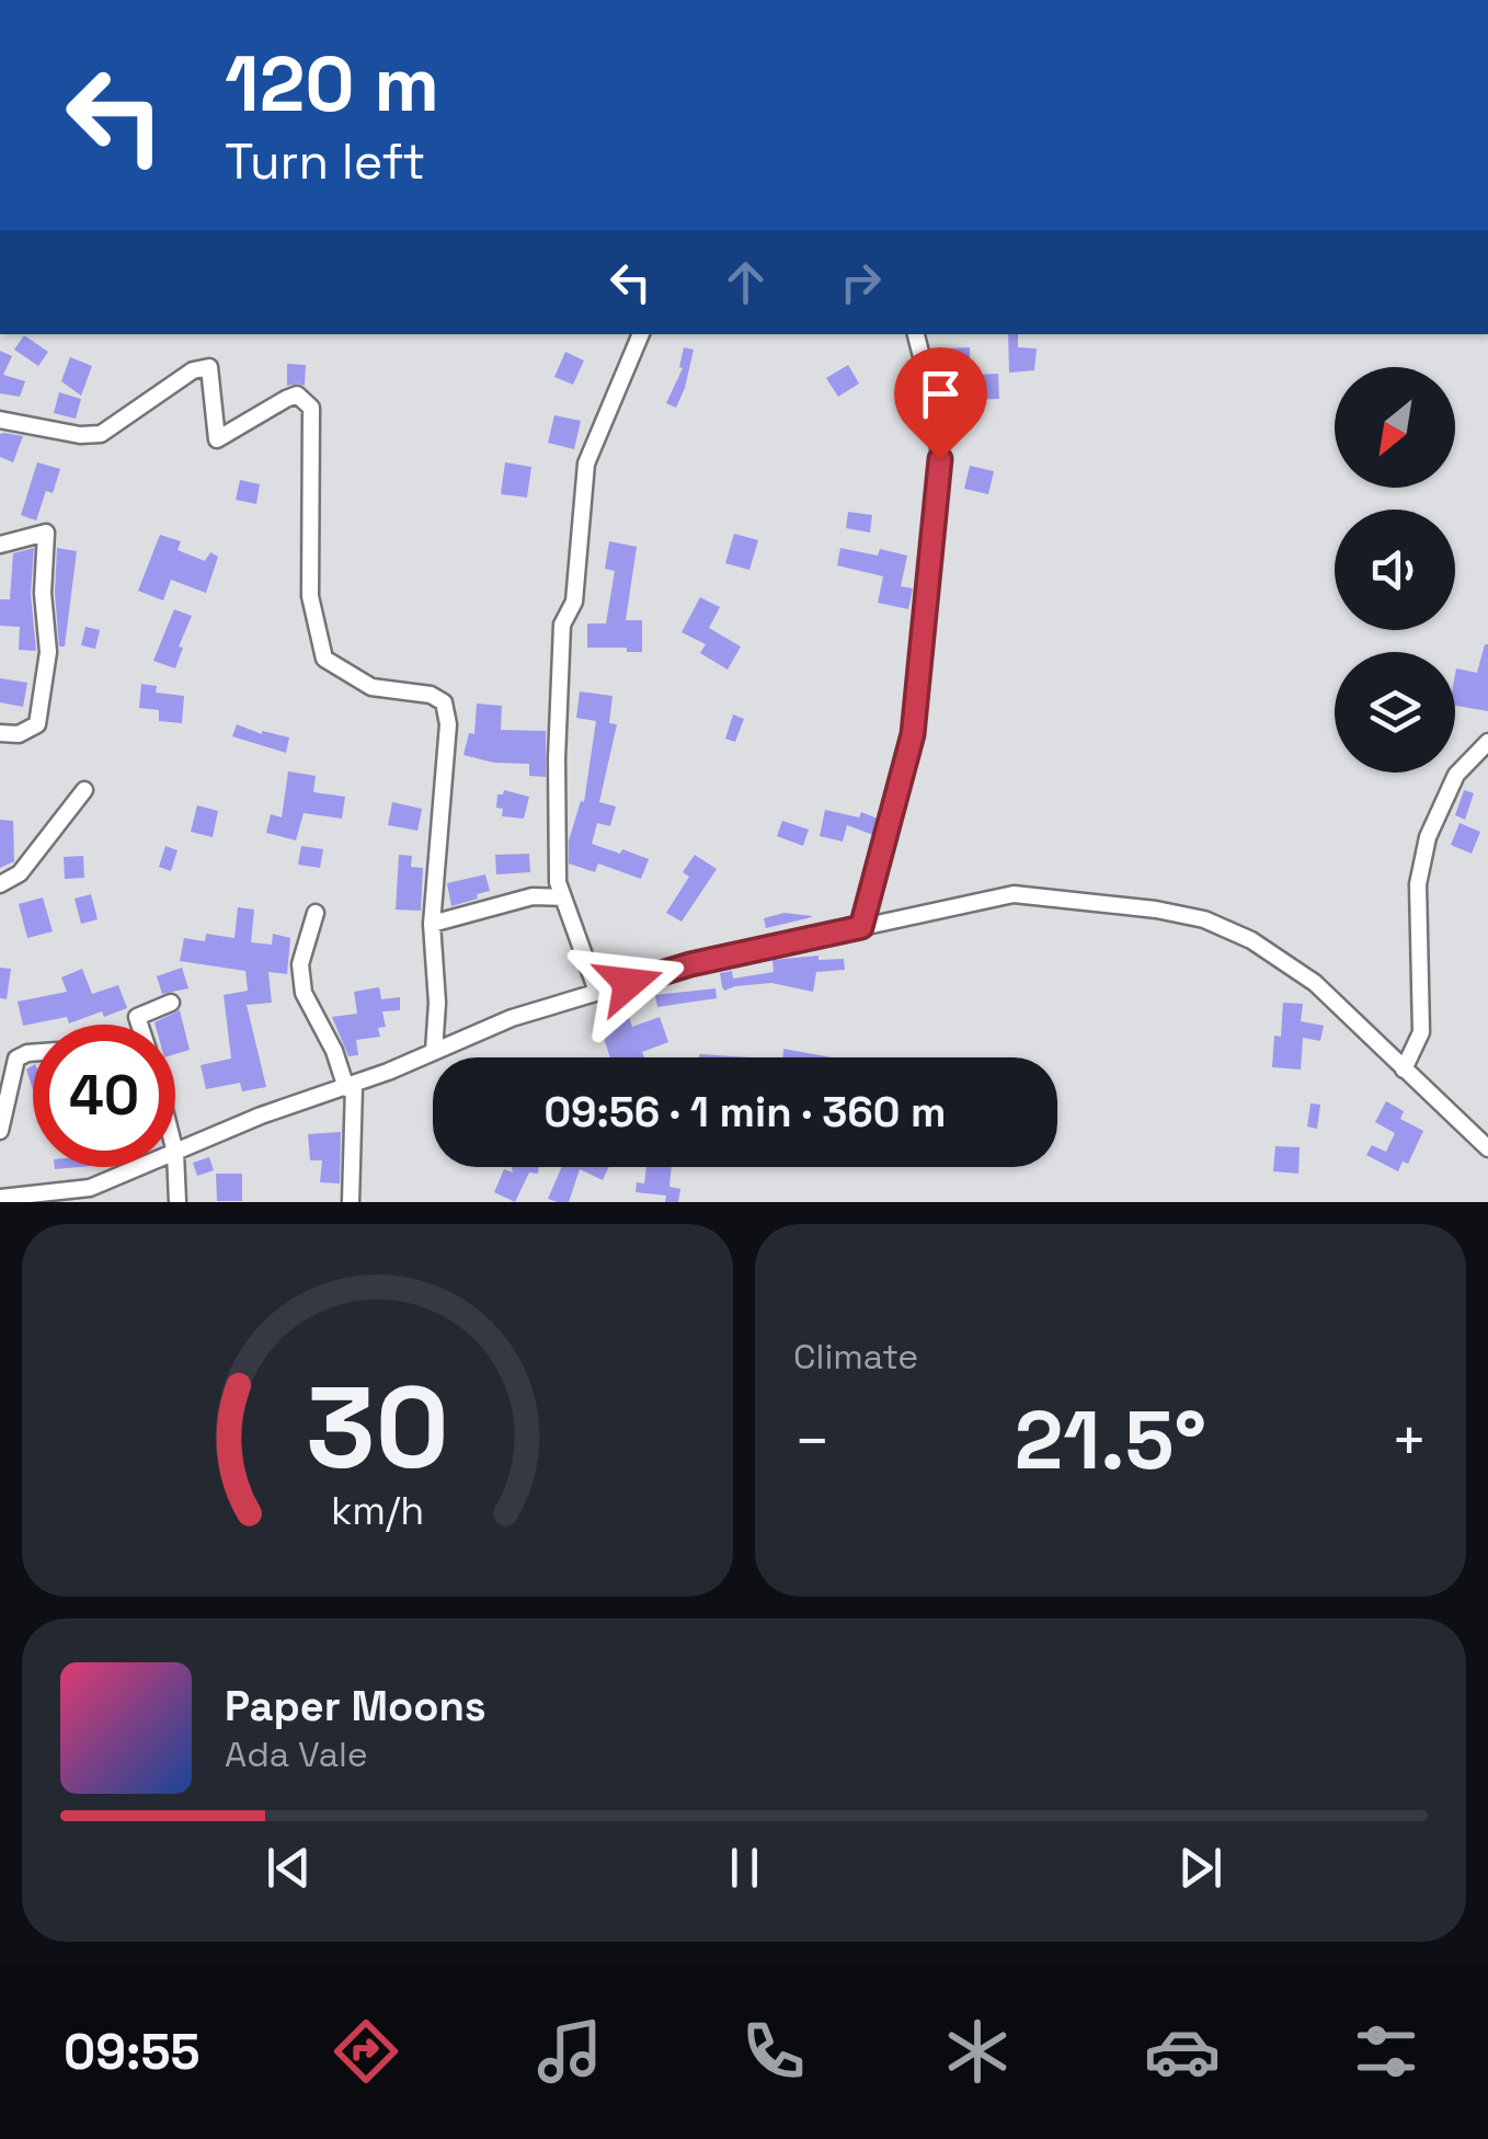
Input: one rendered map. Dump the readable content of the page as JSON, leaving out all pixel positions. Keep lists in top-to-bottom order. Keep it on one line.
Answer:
{"north":"bottom left","page":{"turn":["120 m","Turn left"],"limit":"40","trip":"09:56 · 1 min · 360 m","tile":"Climate","heat":["−","21.5°","+"],"song":["Paper Moons","Ada Vale"],"tabs":"09:55","gauge":["30","km/h"]}}
